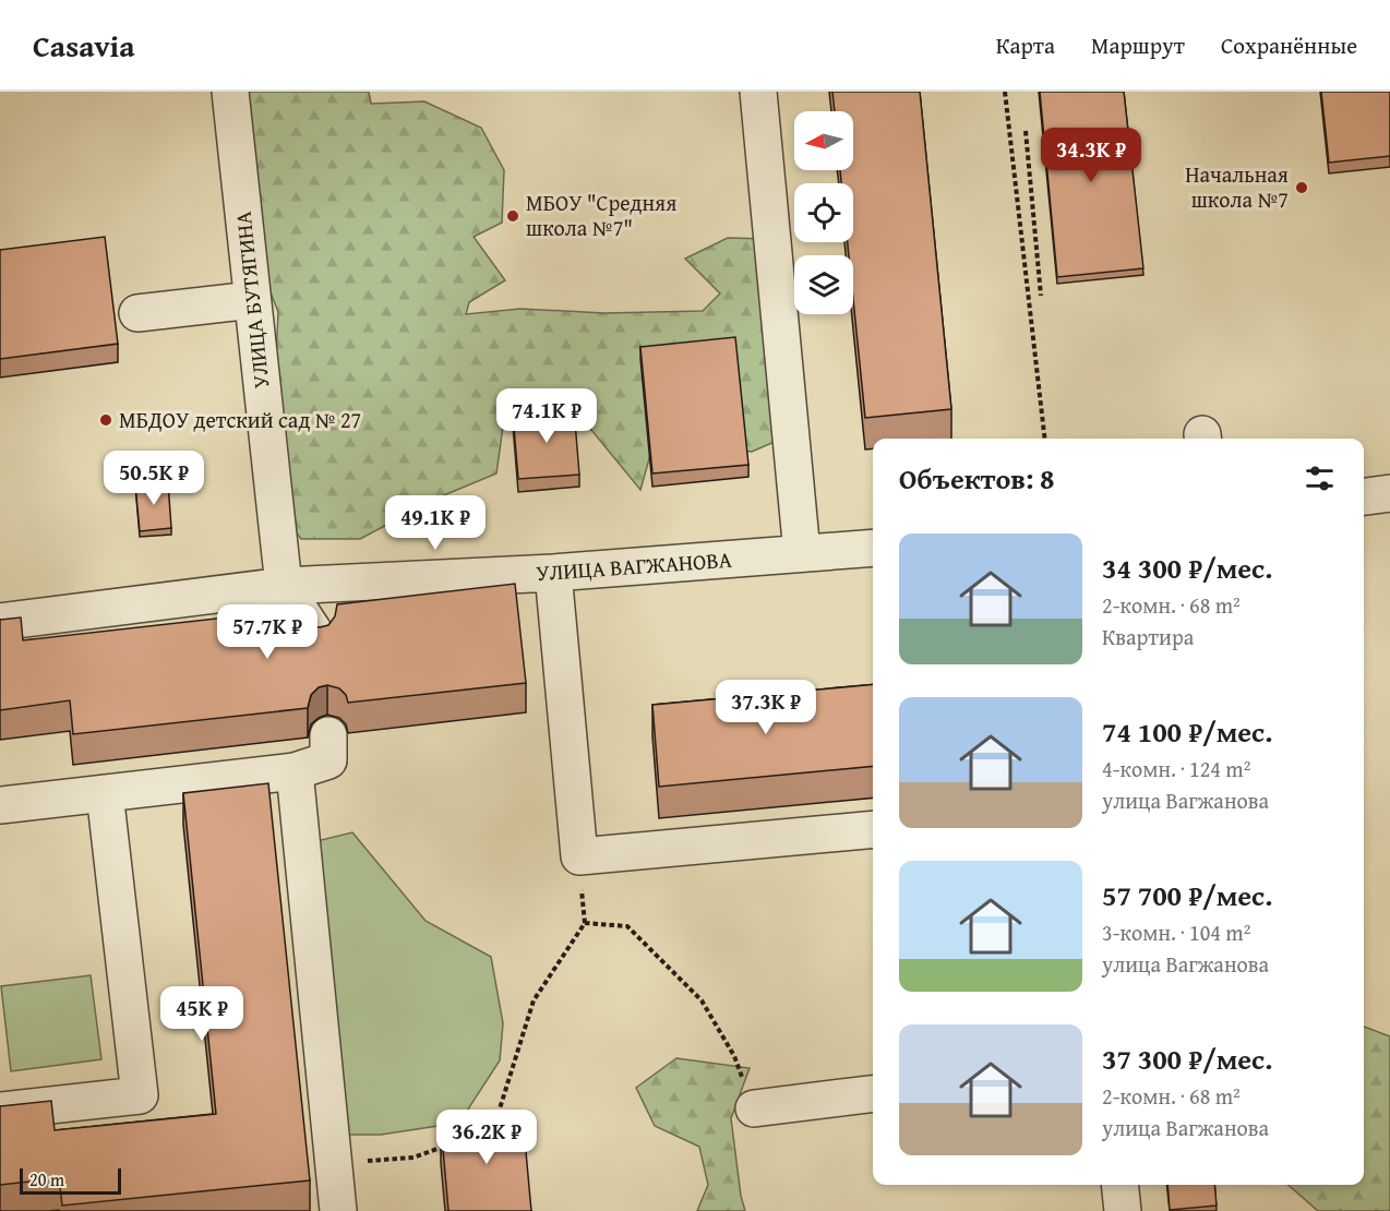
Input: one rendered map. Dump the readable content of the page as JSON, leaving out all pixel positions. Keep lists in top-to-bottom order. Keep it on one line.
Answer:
{"streets":{"street":["УЛИЦА БУТЯГИНА","УЛИЦА ВАГЖАНОВА"]},"crossings":[["УЛИЦА БУТЯГИНА","УЛИЦА ВАГЖАНОВА"]],"places":["Начальная школа №7","МБОУ \"Средняя школа №7\"","МБДОУ детский сад № 27"],"scale_bar":"20 m","north":"left","page":{"header":"Casavia","nav":["Карта","Маршрут","Сохранённые"],"price":["34.3K ₽","74.1K ₽","50.5K ₽","49.1K ₽","57.7K ₽","37.3K ₽","45K ₽","36.2K ₽"],"heading":"Объектов: 8","list":[{"name":"34 300 ₽/мес.","note":"2-комн. · 68 m² · Квартира"},{"name":"74 100 ₽/мес.","note":"4-комн. · 124 m² · улица Вагжанова"},{"name":"57 700 ₽/мес.","note":"3-комн. · 104 m² · улица Вагжанова"},{"name":"37 300 ₽/мес.","note":"2-комн. · 68 m² · улица Вагжанова"}],"scale":"20 m"}}
